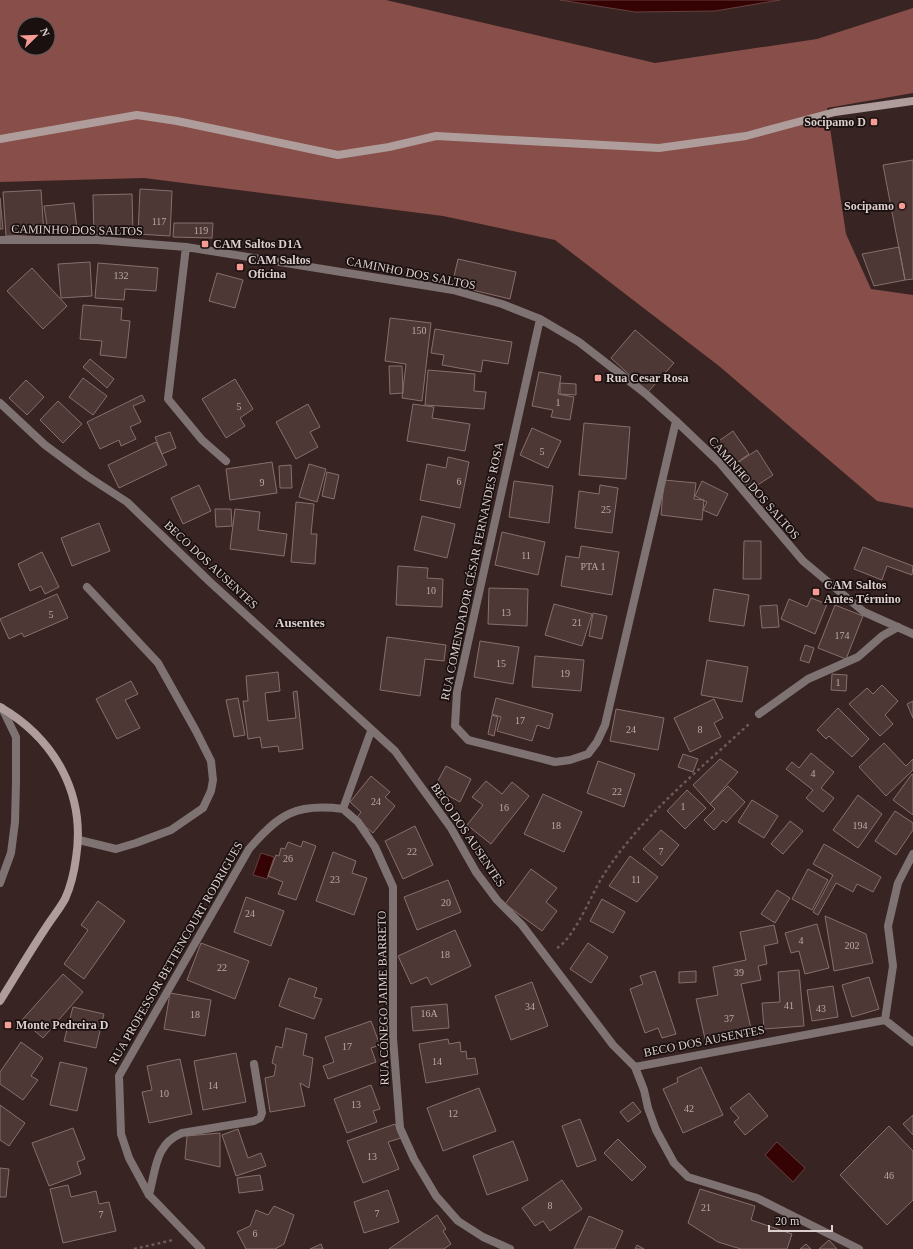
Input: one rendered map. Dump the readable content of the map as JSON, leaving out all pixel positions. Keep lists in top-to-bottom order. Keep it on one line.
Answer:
{"streets":{"street":["CAMINHO DOS SALTOS","BECO DOS AUSENTES","RUA COMENDADOR CÉSAR FERNANDES ROSA","RUA PROFESSOR BETTENCOURT RODRIGUES","RUA CÓNEGO JAIME BARRETO"]},"crossings":[["CAMINHO DOS SALTOS","RUA COMENDADOR CÉSAR FERNANDES ROSA"],["RUA PROFESSOR BETTENCOURT RODRIGUES","RUA CÓNEGO JAIME BARRETO"]],"districts":["Ausentes"],"places":{"transit":["Socipamo D","CAM Saltos D1A","CAM Saltos Oficina","Rua Cesar Rosa","CAM Saltos Antes Término","Monte Pedreira D"],"other":["Socipamo"]},"house_numbers":["117","119","132","150","1","5","5","6","9","25","11","PTA 1","10","13","5","21","174","15","19","1","17","24","8","4","22","24","1","16","18","194","22","7","26","23","11","20","24","4","202","18","22","39","41","34","43","16A","18","37","17","14","14","10","13","42","12","13","46","8","21","7","7","6"],"scale_bar":"20 m","north":"top right"}
